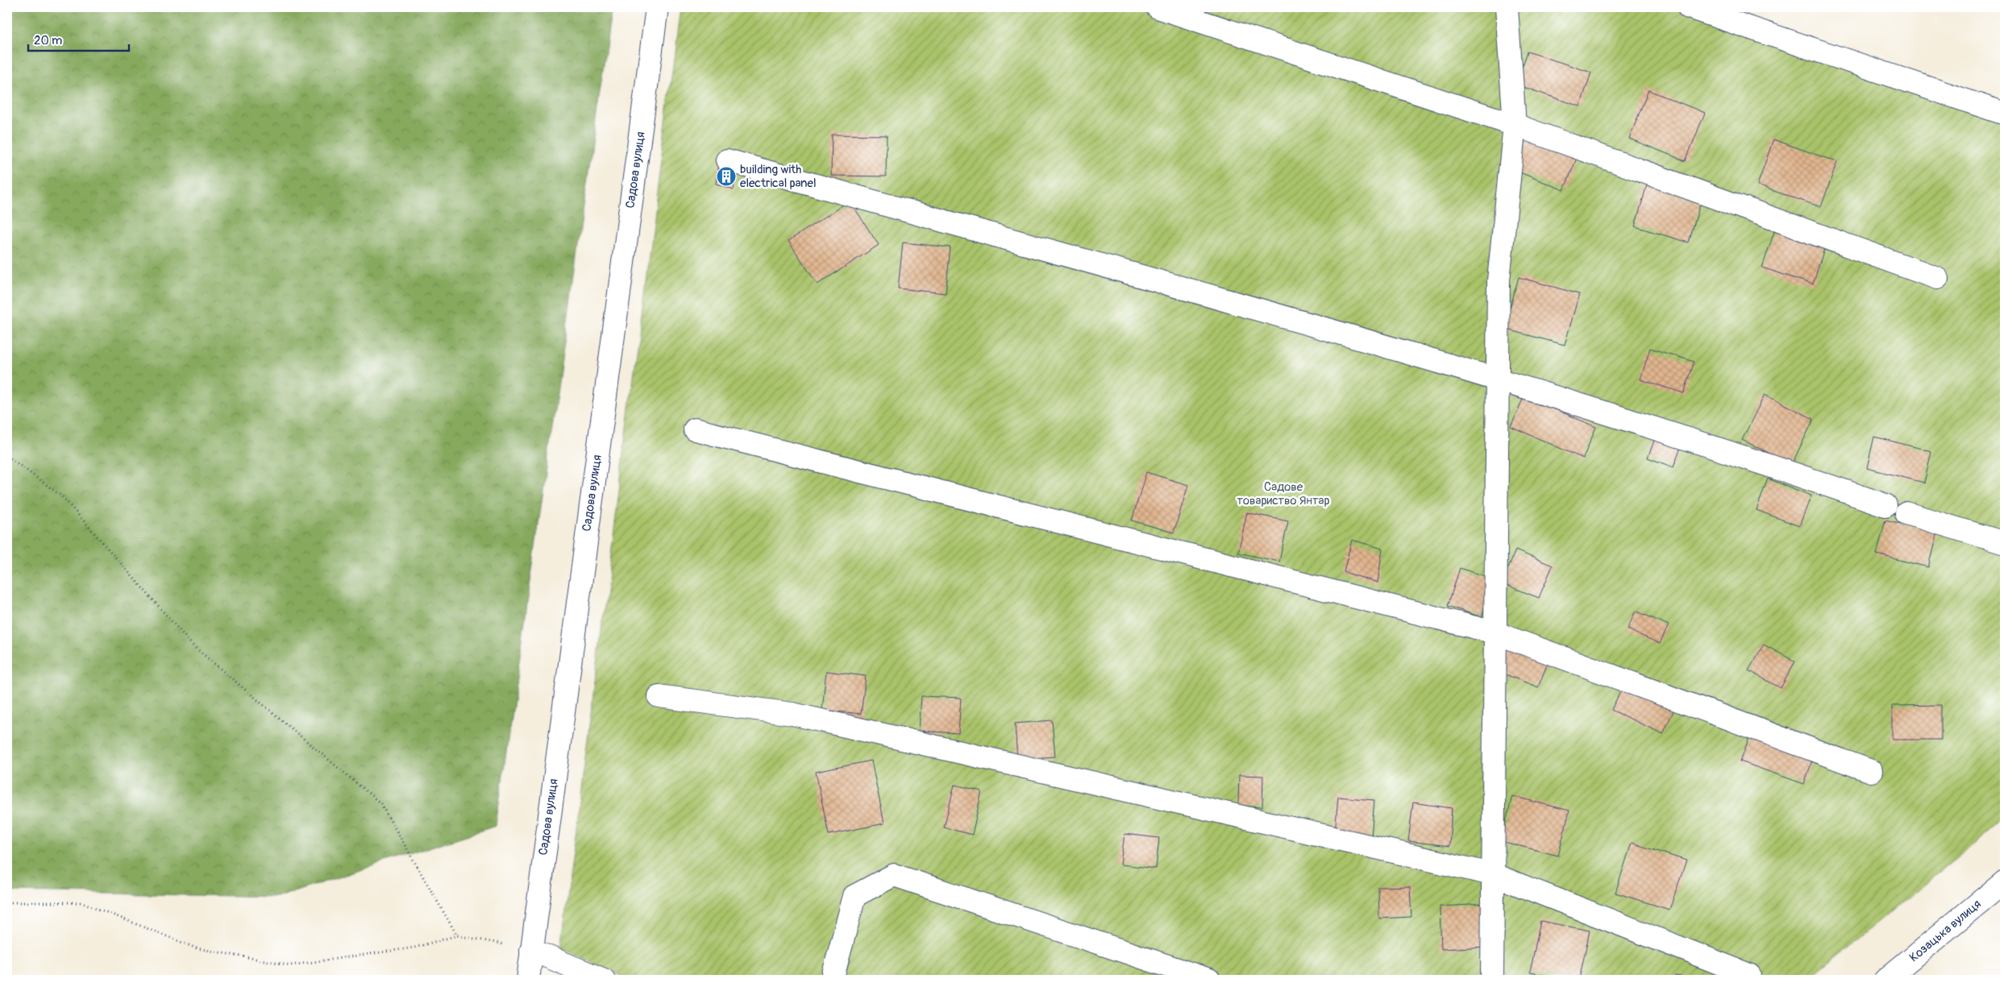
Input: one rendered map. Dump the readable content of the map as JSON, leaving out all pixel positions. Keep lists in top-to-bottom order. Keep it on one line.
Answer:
{"streets":{"street":["Садова вулиця","Козацька вулиця"]},"parks":["Садове товариство Янтар"],"places":{"building":["building with electrical panel"]},"scale_bar":"20 m"}
